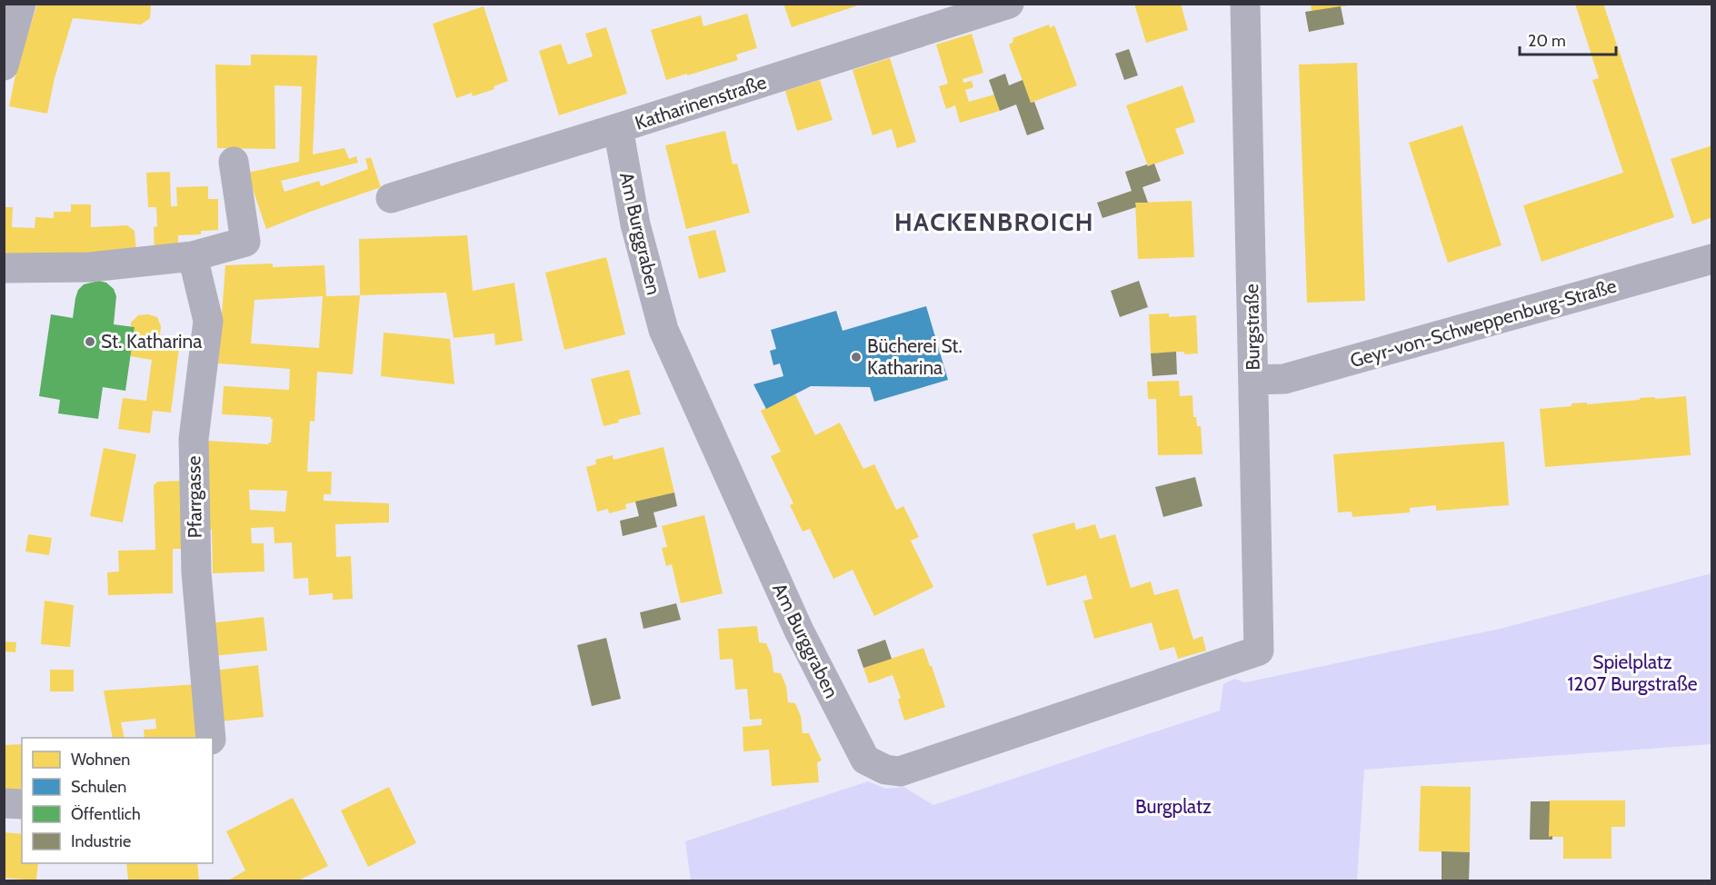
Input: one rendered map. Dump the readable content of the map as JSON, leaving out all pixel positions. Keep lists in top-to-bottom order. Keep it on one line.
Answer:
{"streets":{"street":["Katharinenstraße","Am Burggraben","Geyr-von-Schweppenburg-Straße","Burgstraße","Pfarrgasse"]},"crossings":[["Katharinenstraße","Am Burggraben"],["Am Burggraben","Burgstraße"],["Geyr-von-Schweppenburg-Straße","Burgstraße"]],"districts":["HACKENBROICH"],"parks":["Spielplatz 1207 Burgstraße","Burgplatz"],"places":["St. Katharina","Bücherei St. Katharina"],"legend":["Wohnen","Schulen","Öffentlich","Industrie"],"scale_bar":"20 m"}
